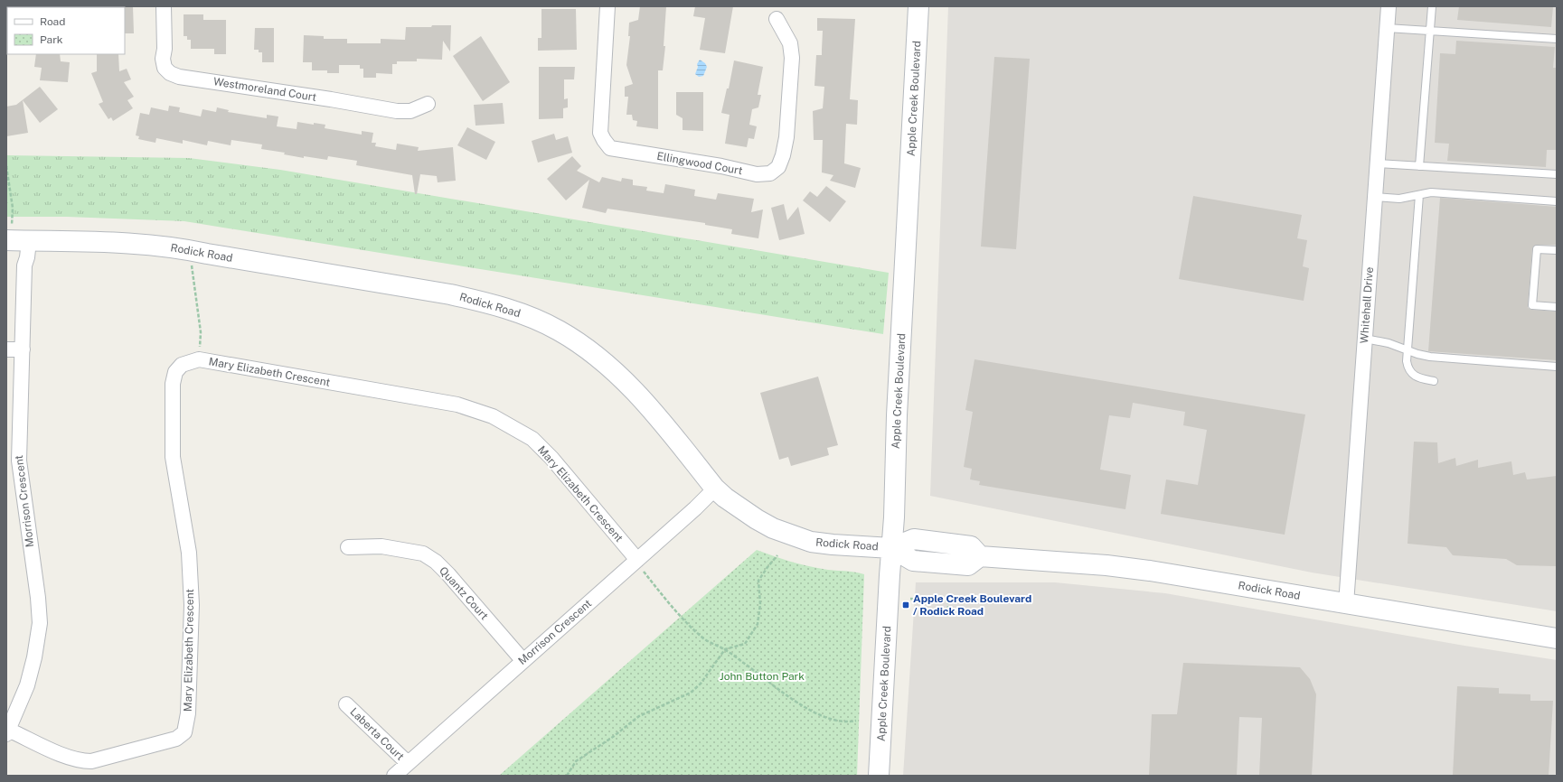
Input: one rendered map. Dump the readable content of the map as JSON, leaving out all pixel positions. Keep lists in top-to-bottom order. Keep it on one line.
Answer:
{"streets":{"main road":["Apple Creek Boulevard","Rodick Road"],"street":["Westmoreland Court","Ellingwood Court","Whitehall Drive","Mary Elizabeth Crescent","Morrison Crescent","Quantz Court","Laberta Court"]},"crossings":[["Apple Creek Boulevard","Rodick Road"],["Rodick Road","Whitehall Drive"],["Rodick Road","Morrison Crescent"],["Mary Elizabeth Crescent","Morrison Crescent"],["Morrison Crescent","Quantz Court"],["Morrison Crescent","Laberta Court"]],"parks":["John Button Park"],"places":{"transit":["Apple Creek Boulevard / Rodick Road"]},"legend":["Road","Park"]}
